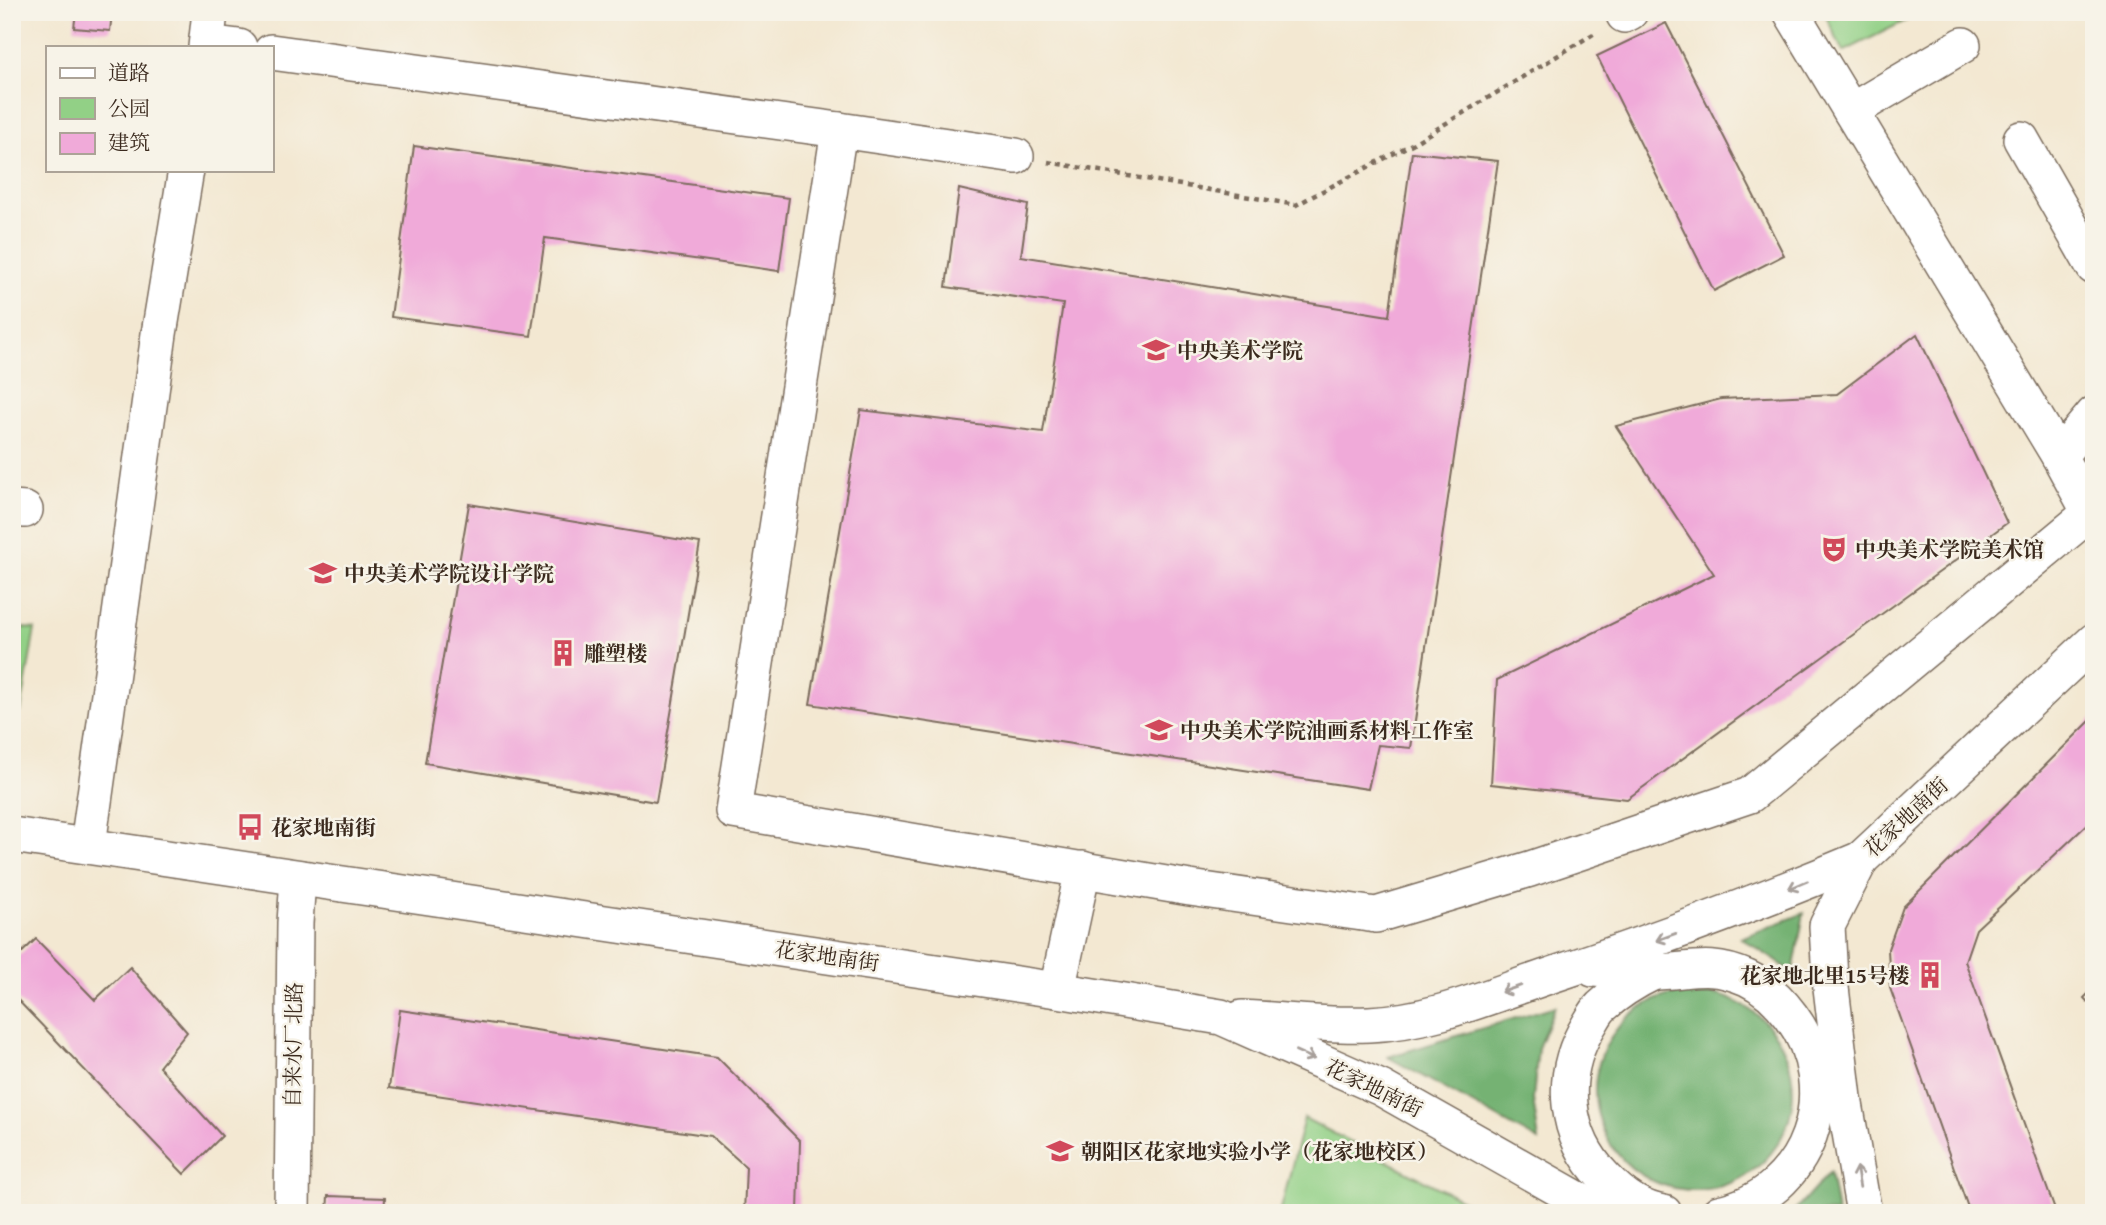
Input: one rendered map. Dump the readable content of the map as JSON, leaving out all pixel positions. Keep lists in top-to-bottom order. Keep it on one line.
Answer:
{"streets":{"street":["花家地南街","自来水厂北路"]},"crossings":[["花家地南街","自来水厂北路"]],"places":{"school or university":["中央美术学院","中央美术学院设计学院","中央美术学院油画系材料工作室","朝阳区花家地实验小学（花家地校区）"],"theatre":["中央美术学院美术馆"],"building":["雕塑楼","花家地北里15号楼"],"bus stop":["花家地南街"]},"legend":["道路","公园","建筑"]}
